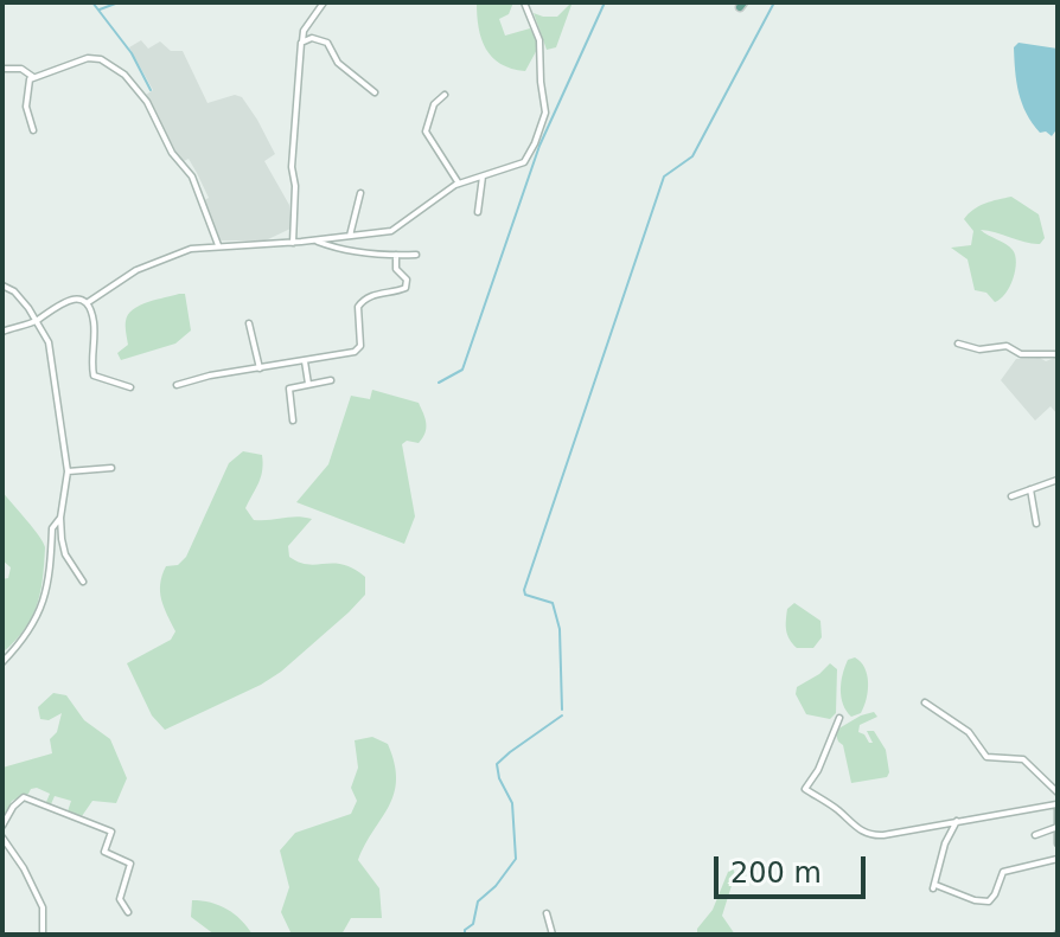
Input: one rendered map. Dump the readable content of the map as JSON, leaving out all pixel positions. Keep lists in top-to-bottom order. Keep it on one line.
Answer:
{"scale_bar":"200 m"}
